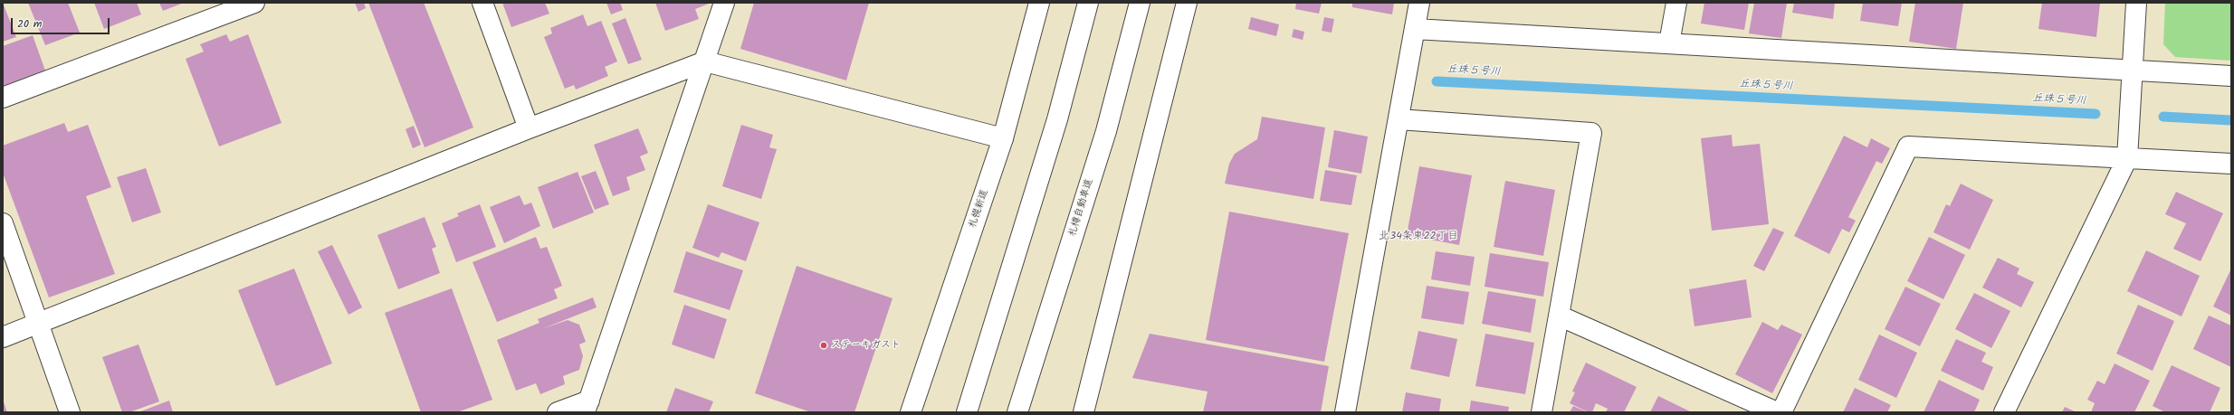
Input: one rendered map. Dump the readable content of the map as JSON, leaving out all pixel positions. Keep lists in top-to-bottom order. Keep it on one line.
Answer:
{"streets":{"main road":["札樽自動車道","札幌新道"]},"districts":["北34条東22丁目"],"water":["丘珠５号川"],"places":["ステーキガスト"],"scale_bar":"20 m"}
